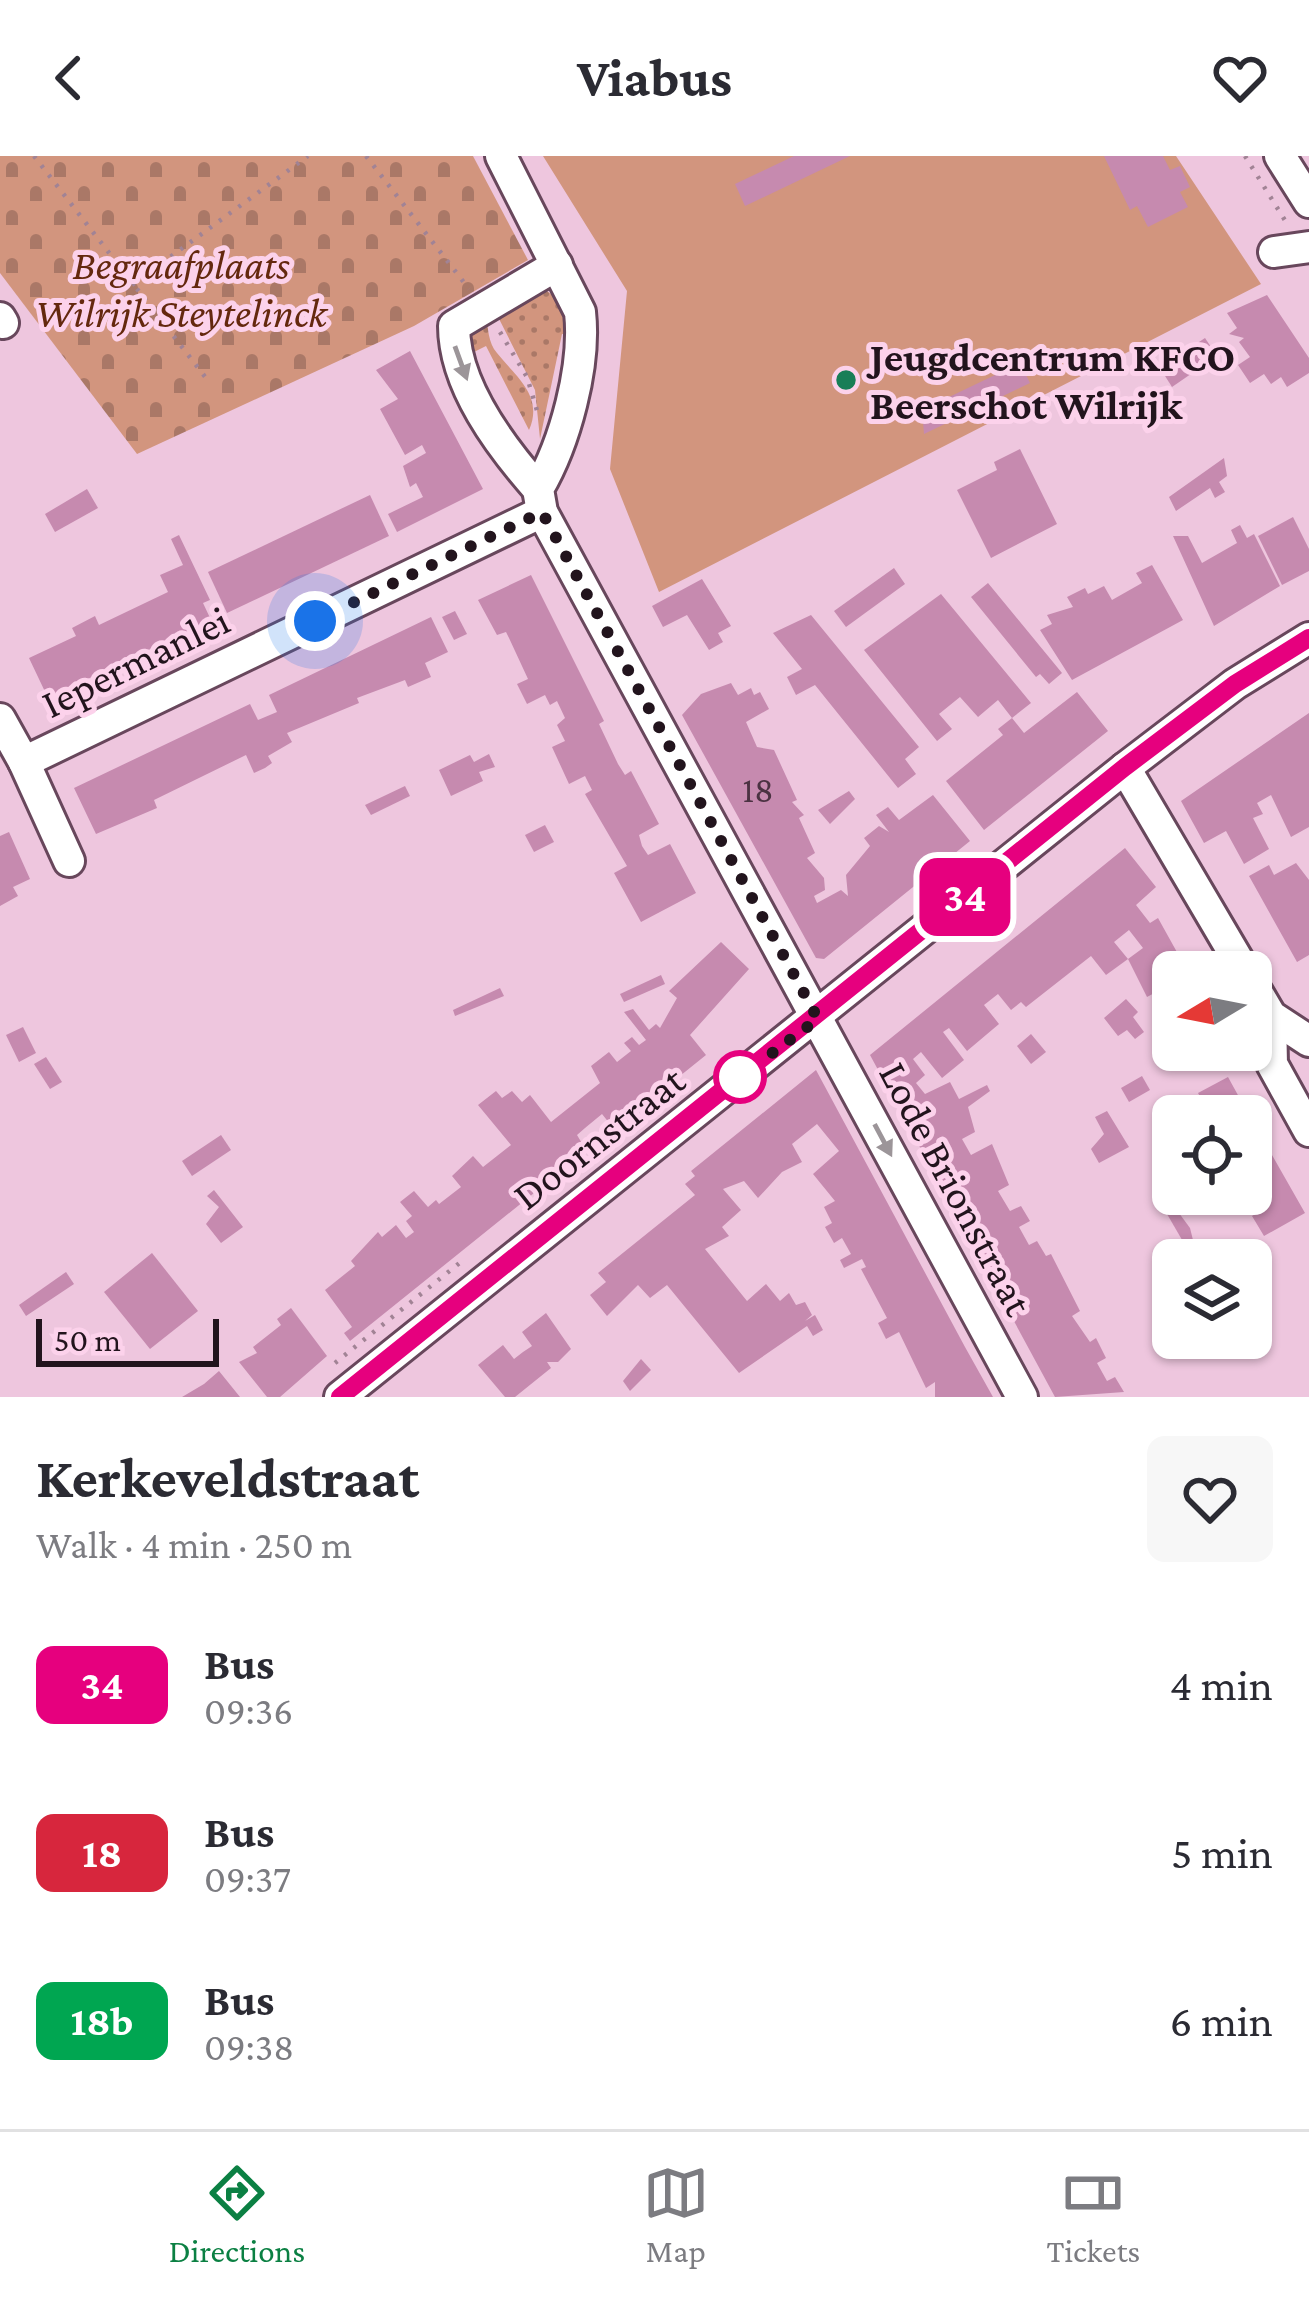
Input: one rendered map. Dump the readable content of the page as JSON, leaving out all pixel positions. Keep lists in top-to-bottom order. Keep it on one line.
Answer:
{"streets":{"street":["Iepermanlei","Doornstraat","Lode Brionstraat"]},"crossings":[["Iepermanlei","Lode Brionstraat"],["Doornstraat","Lode Brionstraat"]],"one_way":["Lode Brionstraat"],"parks":["Begraafplaats Wilrijk Steytelinck"],"places":["Jeugdcentrum KFCO Beerschot Wilrijk"],"lines":["bus line 34"],"house_numbers":["18"],"scale_bar":"50 m","north":"left","page":{"header":"Viabus","on_map":"34","scale":"50 m","heading":["Kerkeveldstraat","Walk · 4 min · 250 m"],"list":[{"mark":"34","name":"Bus","note":"09:36","value":"4 min"},{"mark":"18","name":"Bus","note":"09:37","value":"5 min"},{"mark":"18b","name":"Bus","note":"09:38","value":"6 min"}],"tabs":["Directions","Map","Tickets"]}}
